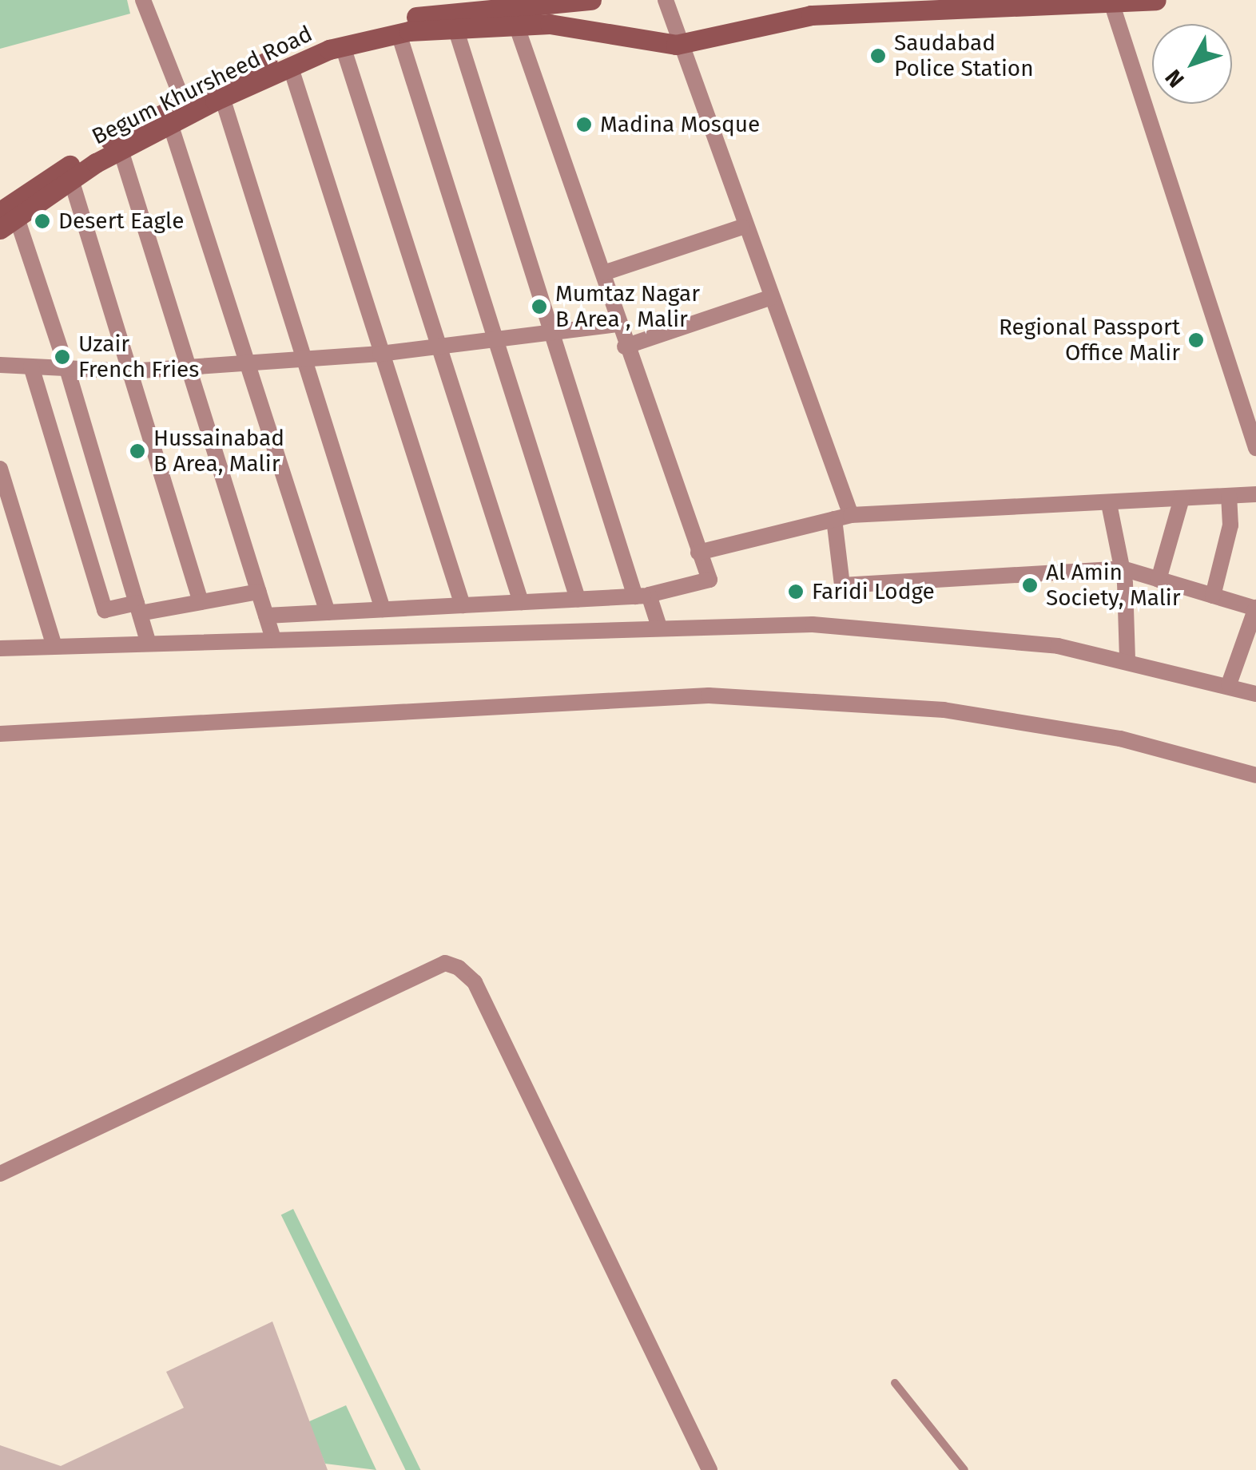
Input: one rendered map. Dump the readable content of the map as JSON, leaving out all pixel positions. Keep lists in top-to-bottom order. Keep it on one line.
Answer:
{"streets":{"main road":["Begum Khursheed Road"]},"places":["Saudabad Police Station","Madina Mosque","Desert Eagle","Mumtaz Nagar B Area , Malir","Regional Passport Office Malir","Uzair French Fries","Hussainabad B Area, Malir","Al Amin Society, Malir","Faridi Lodge"],"north":"bottom left"}
